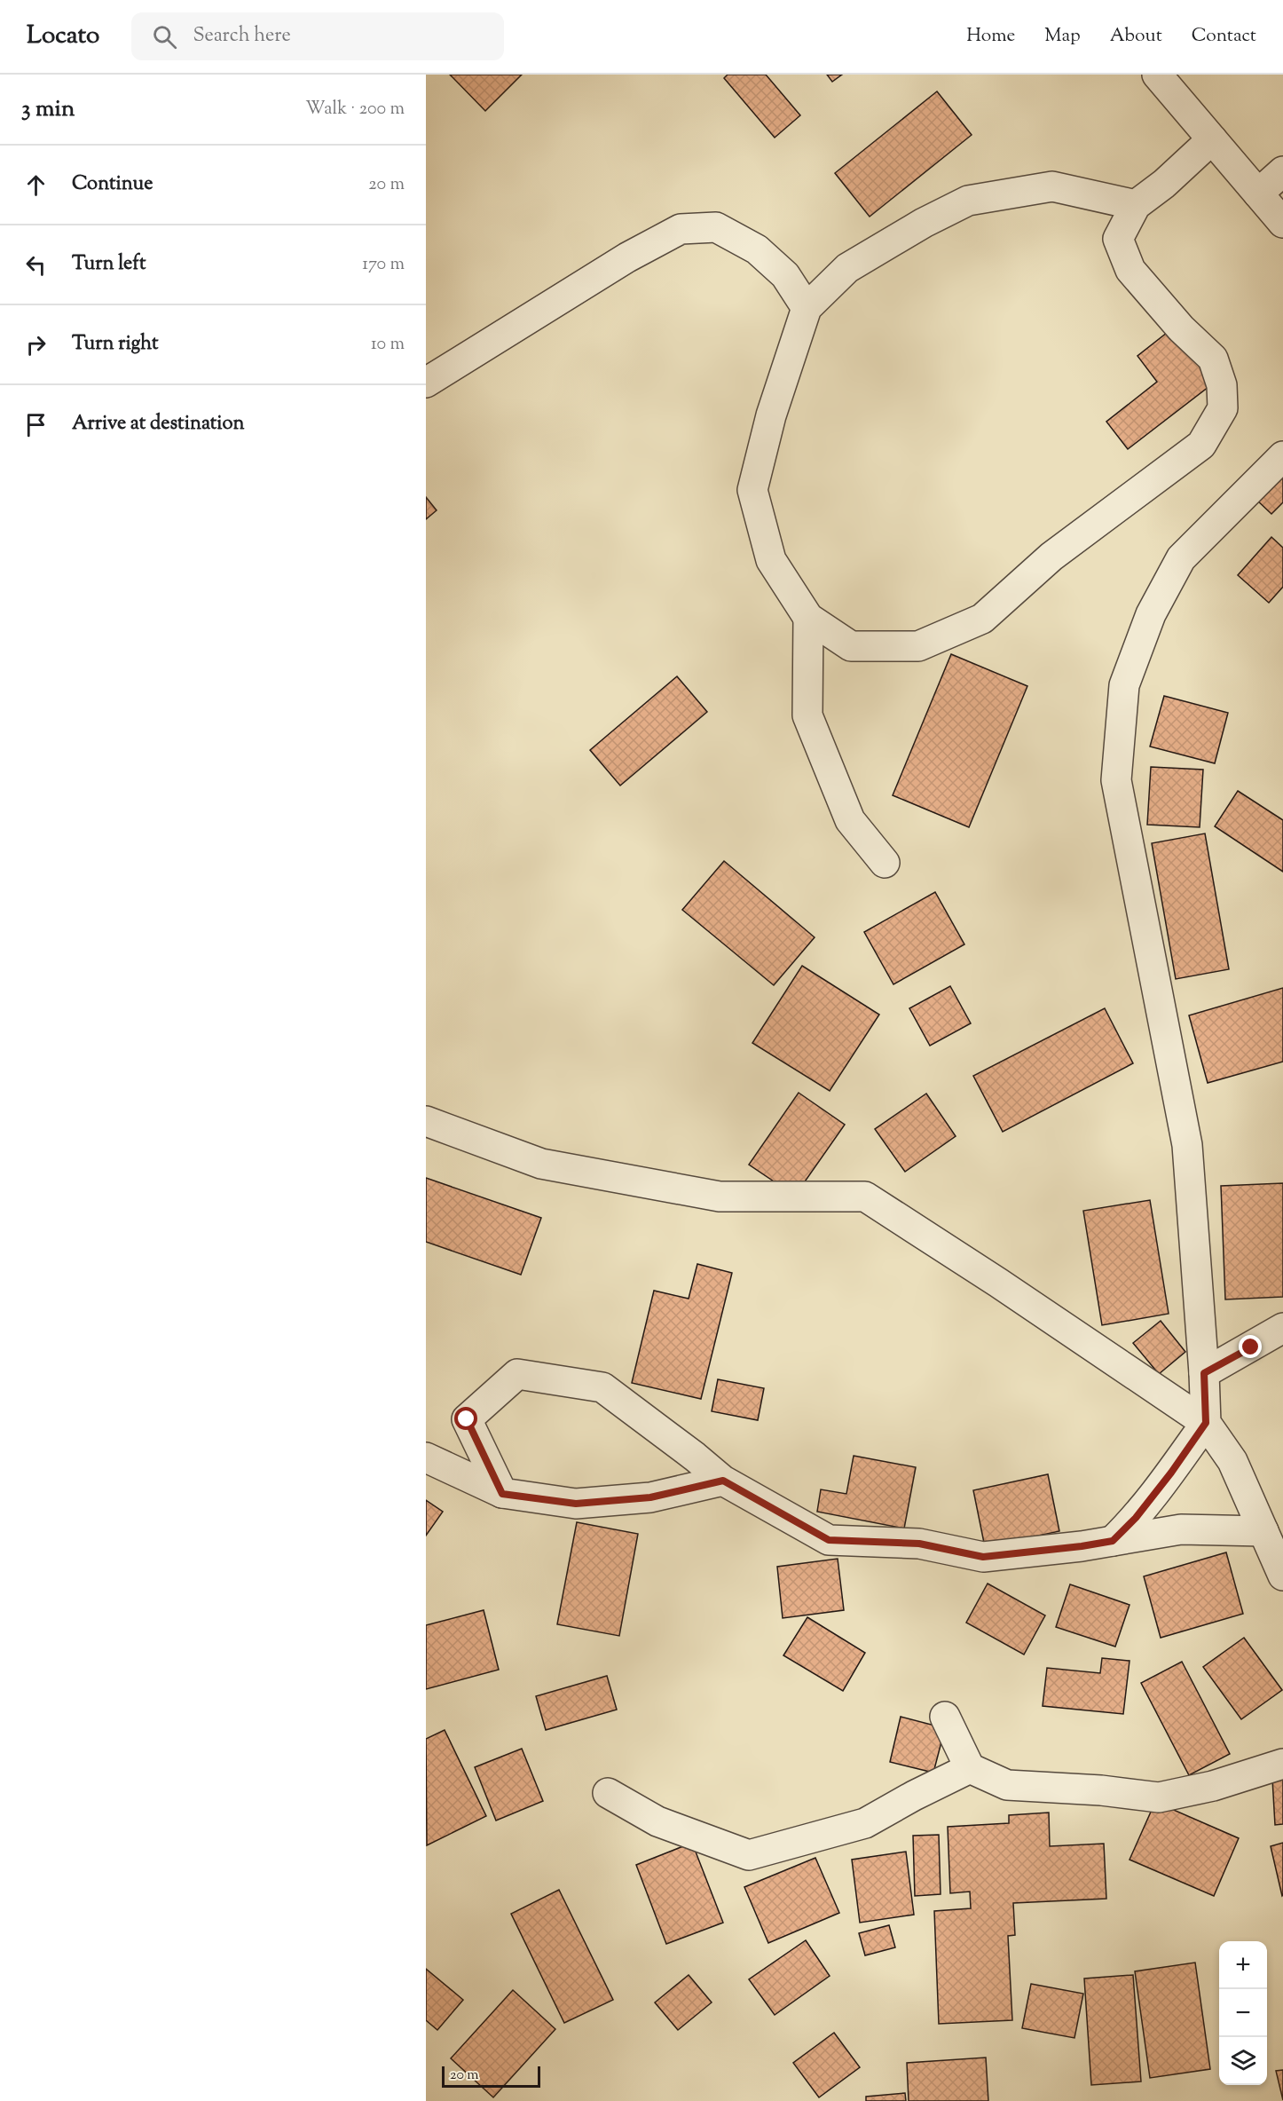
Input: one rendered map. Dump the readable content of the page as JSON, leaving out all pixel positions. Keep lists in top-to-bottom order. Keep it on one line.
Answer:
{"scale_bar":"20 m","page":{"header":"Locato","search":"Search here","nav":["Home","Map","About","Contact"],"heading":["3 min","Walk · 200 m"],"list":[["Continue","20 m"],["Turn left","170 m"],["Turn right","10 m"],"Arrive at destination"],"map_buttons":["+","−"],"scale":"20 m"}}
